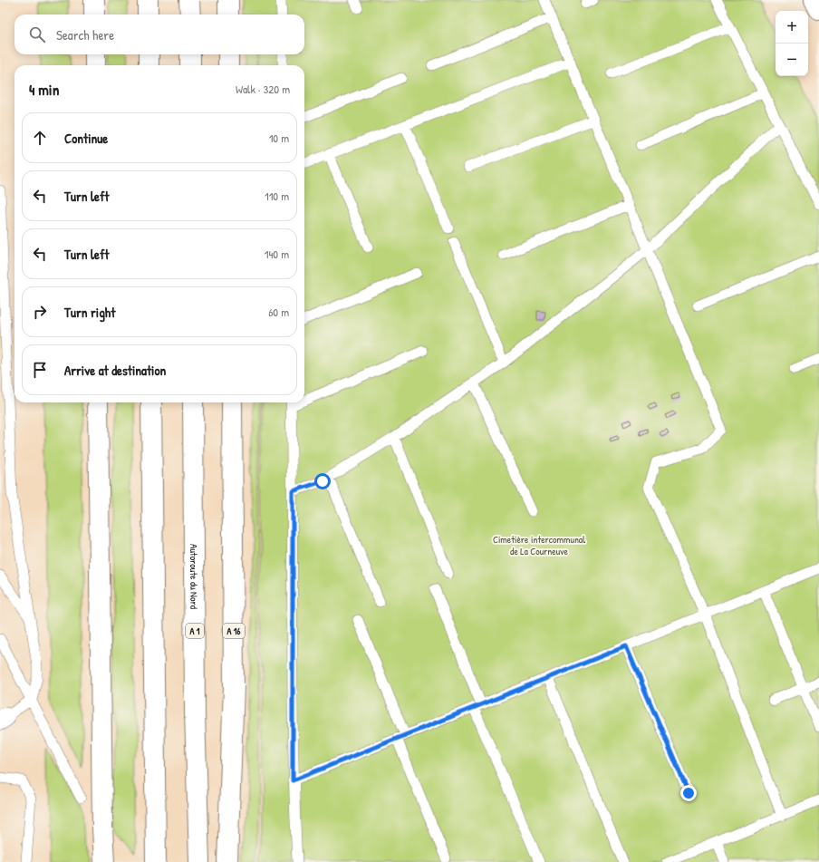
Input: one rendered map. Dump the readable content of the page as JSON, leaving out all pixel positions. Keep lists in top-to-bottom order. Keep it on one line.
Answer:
{"streets":{"main road":["Autoroute du Nord","A 1","A 16"]},"parks":["Cimetière intercommunal de La Courneuve"],"page":{"map_buttons":["+","−"],"search":"Search here","heading":["4 min","Walk · 320 m"],"list":[["Continue","10 m"],["Turn left","110 m"],["Turn left","140 m"],["Turn right","60 m"],"Arrive at destination"]}}
